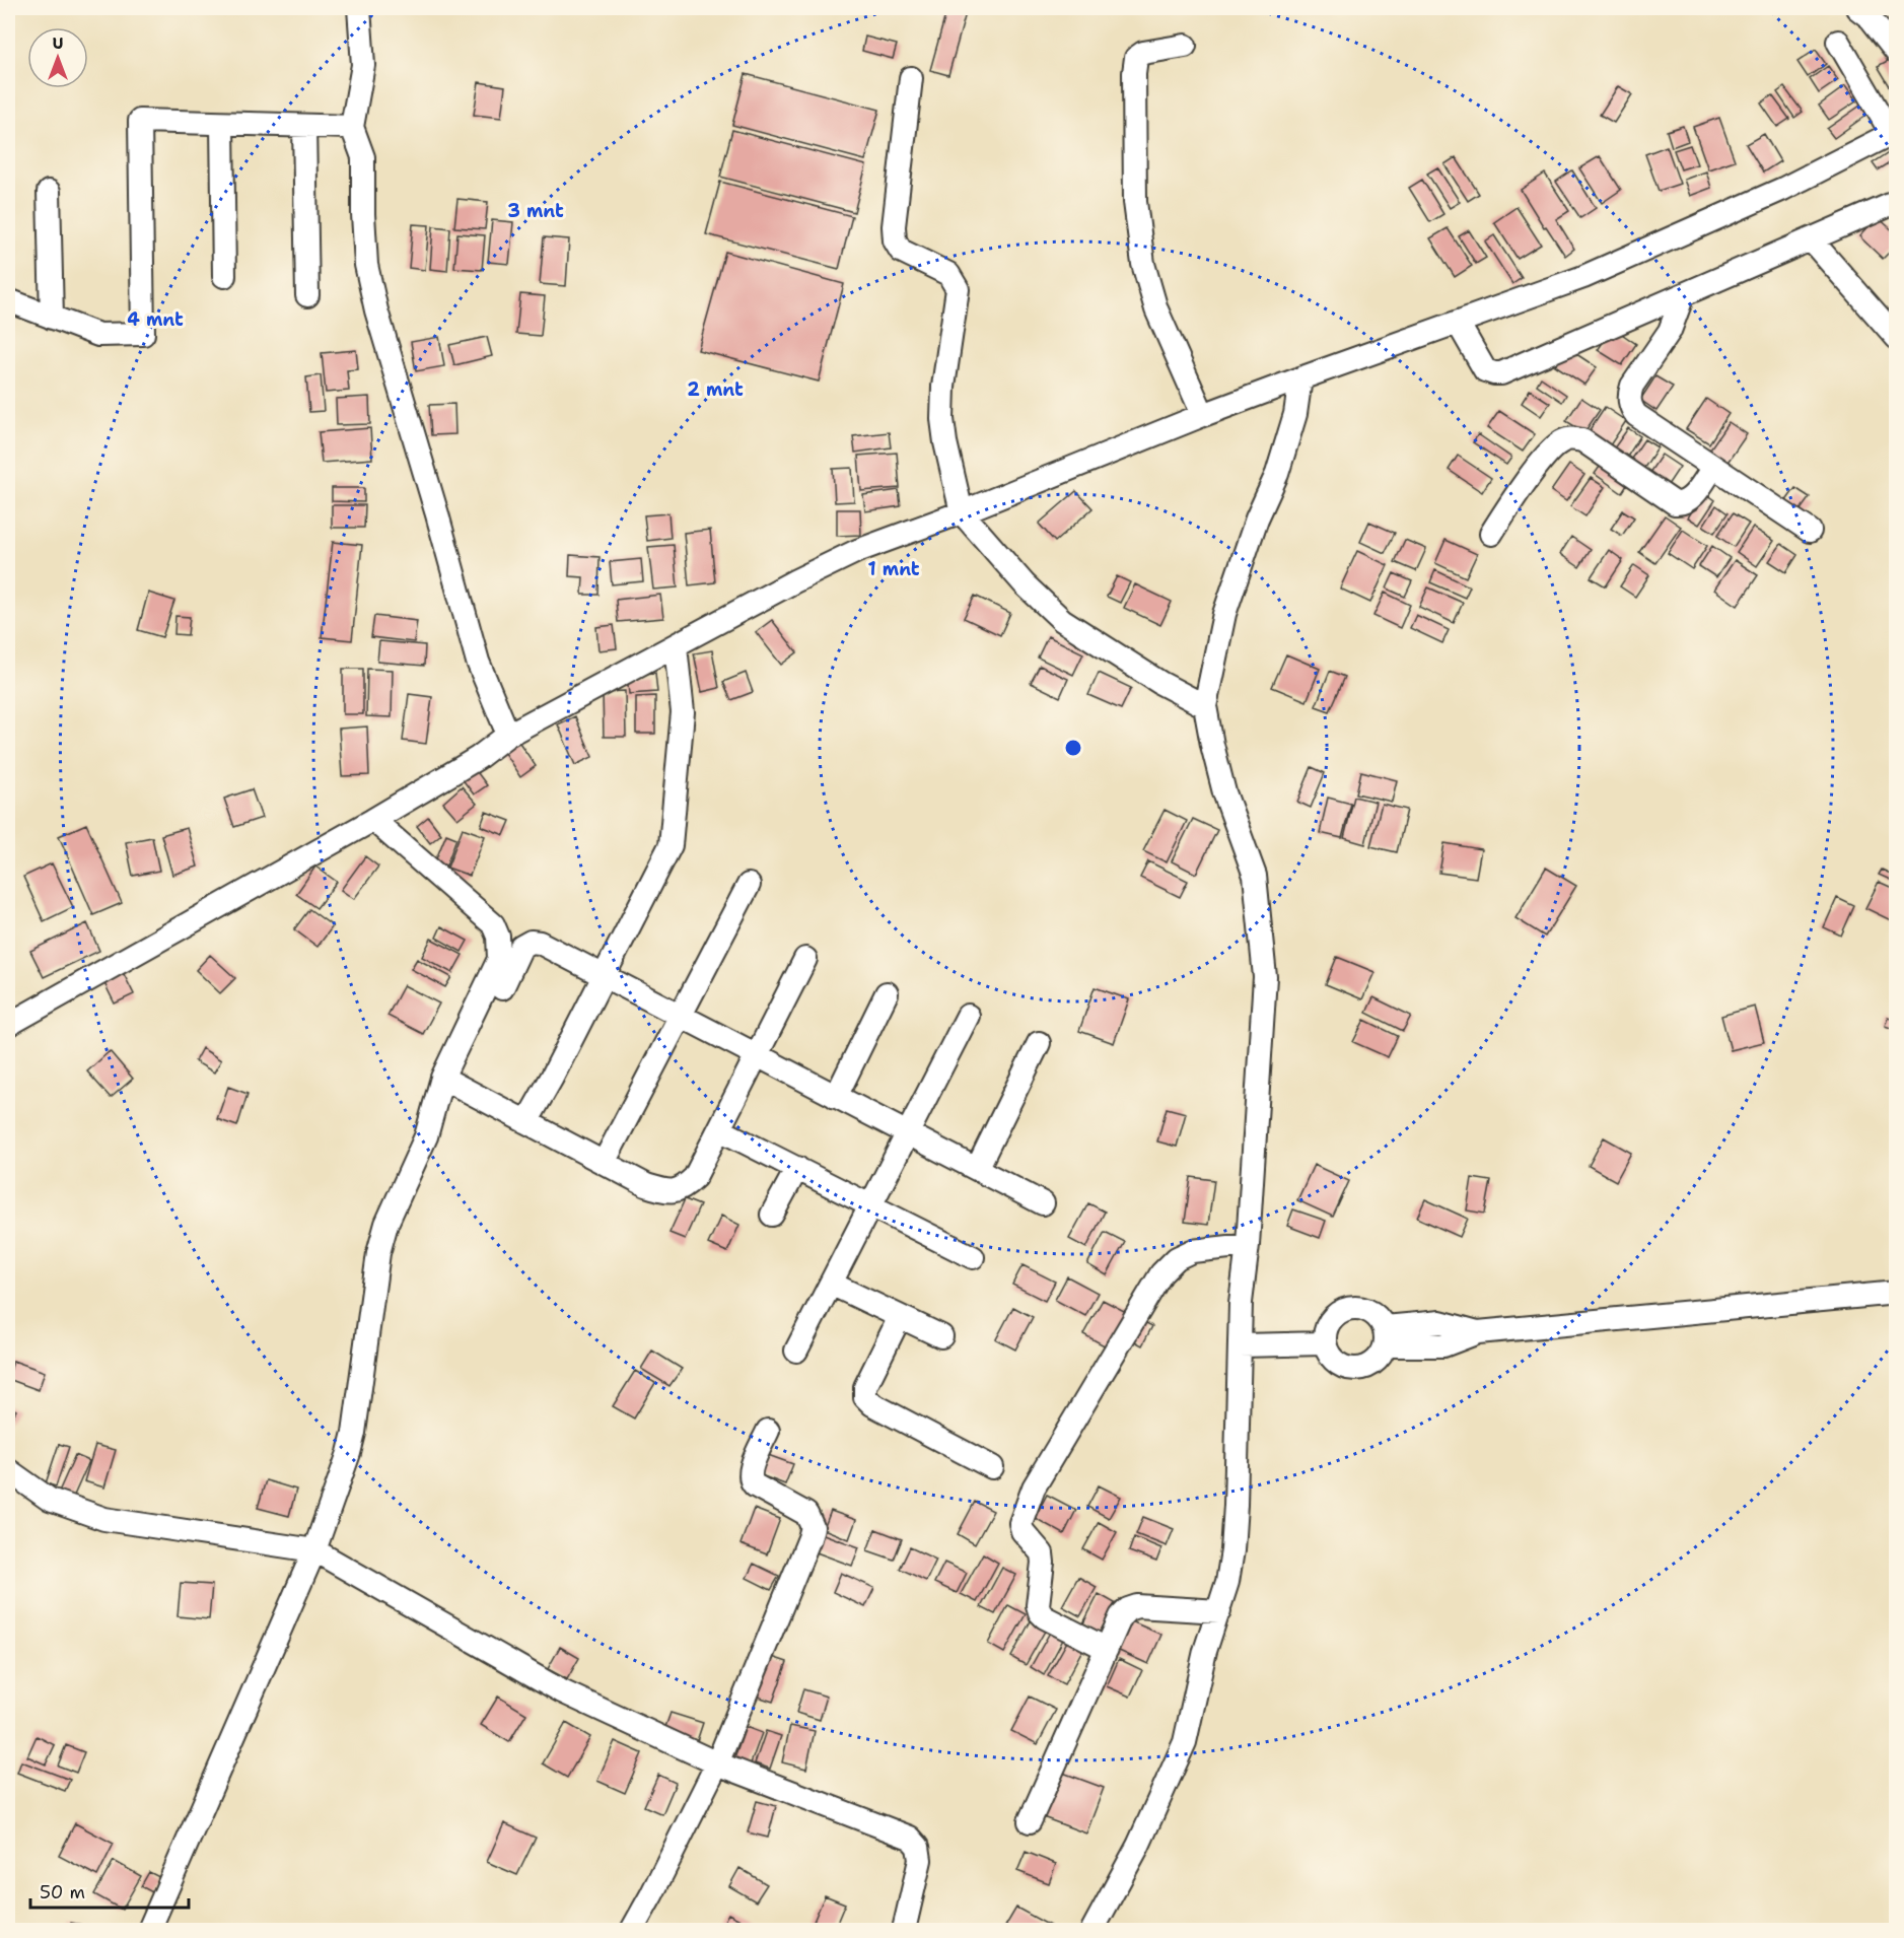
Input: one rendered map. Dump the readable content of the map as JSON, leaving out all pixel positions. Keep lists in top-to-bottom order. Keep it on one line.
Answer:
{"scale_bar":"50 m","north":"top","rings":["3 mnt","4 mnt","2 mnt","1 mnt"]}
